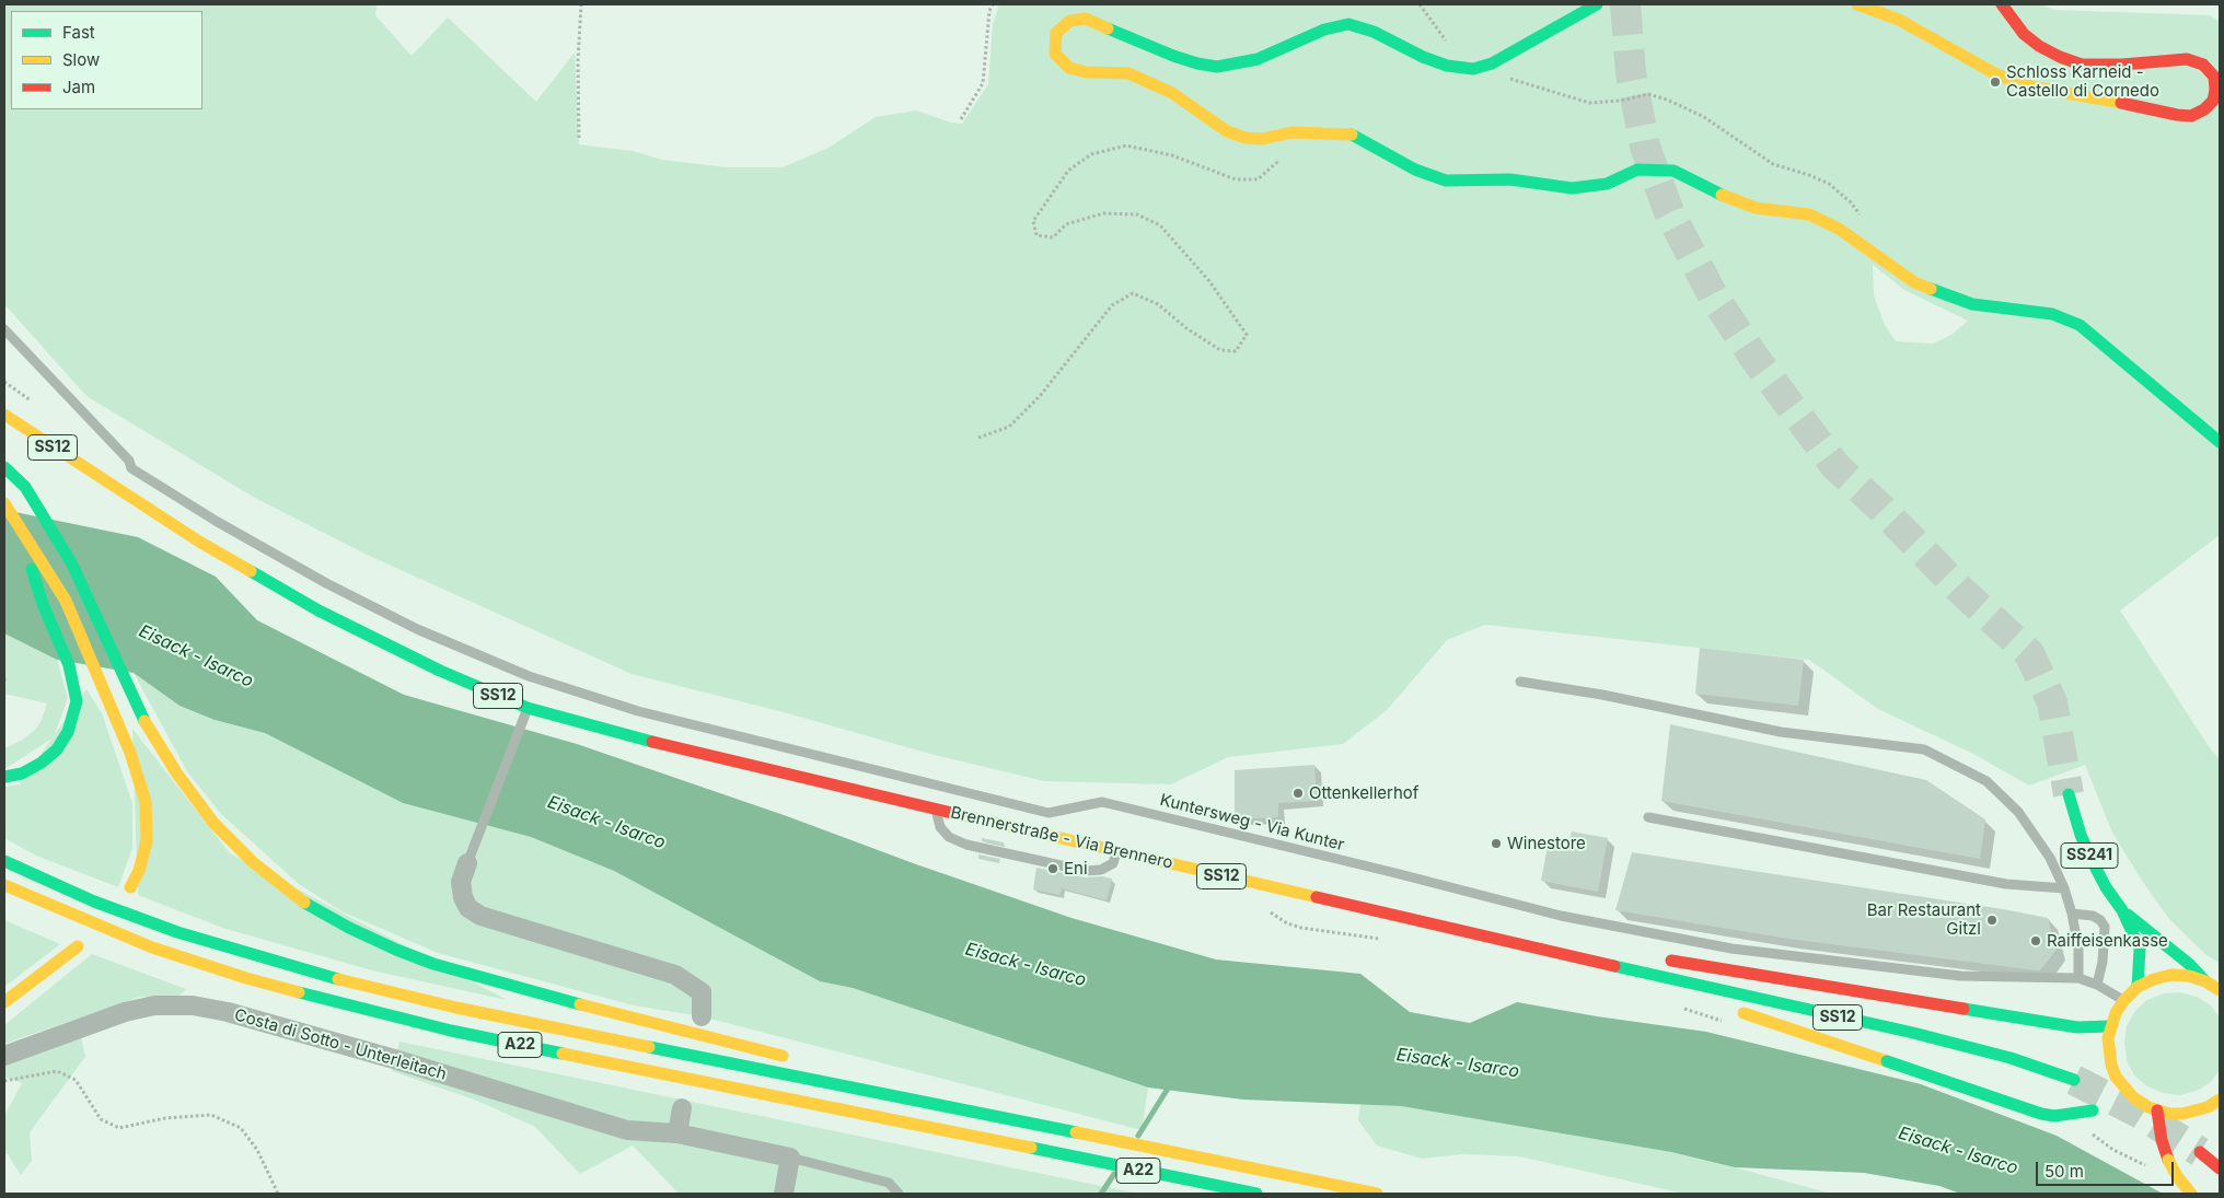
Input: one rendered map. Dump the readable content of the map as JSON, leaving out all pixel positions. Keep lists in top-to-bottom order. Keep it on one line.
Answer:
{"streets":{"main road":["SS12","Brennerstraße - Via Brennero","SS241","A22"],"street":["Costa di Sotto - Unterleitach"],"lane":["Kuntersweg - Via Kunter"]},"crossings":[["SS12","Brennerstraße - Via Brennero"]],"water":["Eisack - Isarco"],"places":["Schloss Karneid - Castello di Cornedo","Ottenkellerhof","Winestore","Eni","Bar Restaurant Gitzl","Raiffeisenkasse"],"legend":["Fast","Slow","Jam"],"scale_bar":"50 m"}
